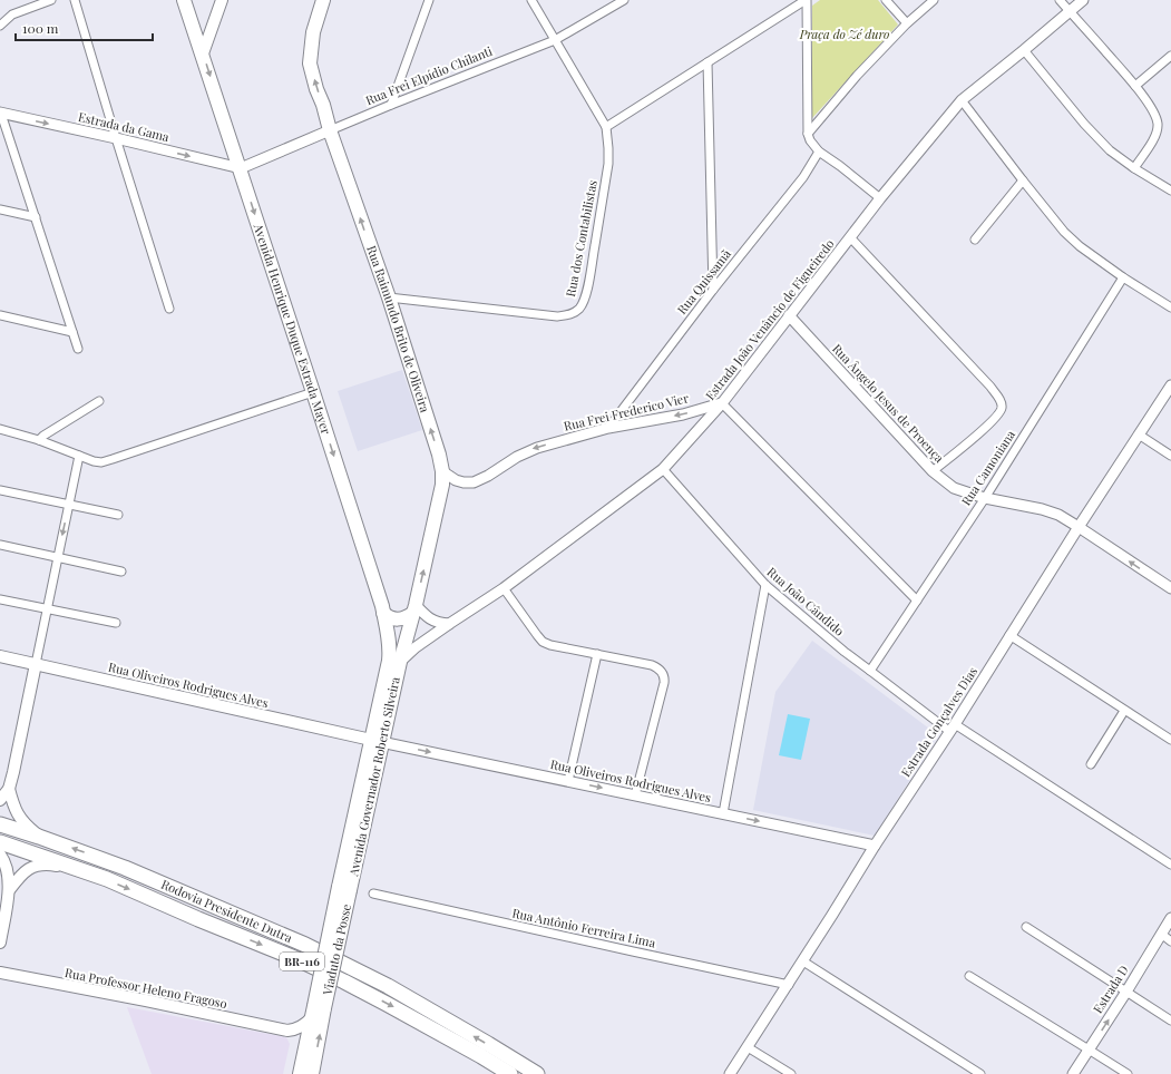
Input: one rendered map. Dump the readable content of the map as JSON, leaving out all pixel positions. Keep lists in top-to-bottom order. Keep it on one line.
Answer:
{"streets":{"highway":["Rodovia Presidente Dutra","BR-116"],"main road":["Avenida Henrique Duque Estrada Mayer","Rua Raimundo Brito de Oliveira","Rua Oliveiros Rodrigues Alves","Avenida Governador Roberto Silveira","Viaduto da Posse","Rua Professor Heleno Fragoso"],"street":["Rua Frei Elpídio Chilanti","Estrada da Gama","Rua dos Contabilistas","Rua Quissamã","Estrada João Venâncio de Figueiredo","Rua Ângelo Jesus de Proença","Rua Frei Frederico Vier","Rua Camoniana","Rua João Cândido","Estrada Gonçalves Dias","Rua Antônio Ferreira Lima","Estrada D"]},"crossings":[["Rua Frei Elpídio Chilanti","Estrada da Gama"],["Rua Frei Elpídio Chilanti","Rua dos Contabilistas"],["Rua Frei Elpídio Chilanti","Avenida Henrique Duque Estrada Mayer"],["Rua Frei Elpídio Chilanti","Rua Raimundo Brito de Oliveira"],["Estrada da Gama","Avenida Henrique Duque Estrada Mayer"],["Rua dos Contabilistas","Rua Raimundo Brito de Oliveira"],["Rua Quissamã","Rua Frei Frederico Vier"],["Estrada João Venâncio de Figueiredo","Avenida Henrique Duque Estrada Mayer"],["Estrada João Venâncio de Figueiredo","Rua Raimundo Brito de Oliveira"],["Estrada João Venâncio de Figueiredo","Rua Ângelo Jesus de Proença"],["Estrada João Venâncio de Figueiredo","Rua Frei Frederico Vier"],["Estrada João Venâncio de Figueiredo","Rua João Cândido"],["Estrada João Venâncio de Figueiredo","Avenida Governador Roberto Silveira"],["Avenida Henrique Duque Estrada Mayer","Rua Raimundo Brito de Oliveira"],["Avenida Henrique Duque Estrada Mayer","Avenida Governador Roberto Silveira"],["Rua Raimundo Brito de Oliveira","Rua Frei Frederico Vier"],["Rua Raimundo Brito de Oliveira","Avenida Governador Roberto Silveira"],["Rua Ângelo Jesus de Proença","Rua Camoniana"],["Rua Ângelo Jesus de Proença","Estrada Gonçalves Dias"],["Rua Camoniana","Rua João Cândido"],["Rua João Cândido","Estrada Gonçalves Dias"],["Rua Oliveiros Rodrigues Alves","Estrada Gonçalves Dias"],["Rua Oliveiros Rodrigues Alves","Avenida Governador Roberto Silveira"],["Estrada Gonçalves Dias","Rua Antônio Ferreira Lima"],["Avenida Governador Roberto Silveira","Viaduto da Posse"]],"one_way":["Estrada da Gama","Avenida Henrique Duque Estrada Mayer","Rua Raimundo Brito de Oliveira","Rua Frei Frederico Vier","Rua Oliveiros Rodrigues Alves","Estrada D"],"parks":["Praça do Zé duro"],"scale_bar":"100 m"}
